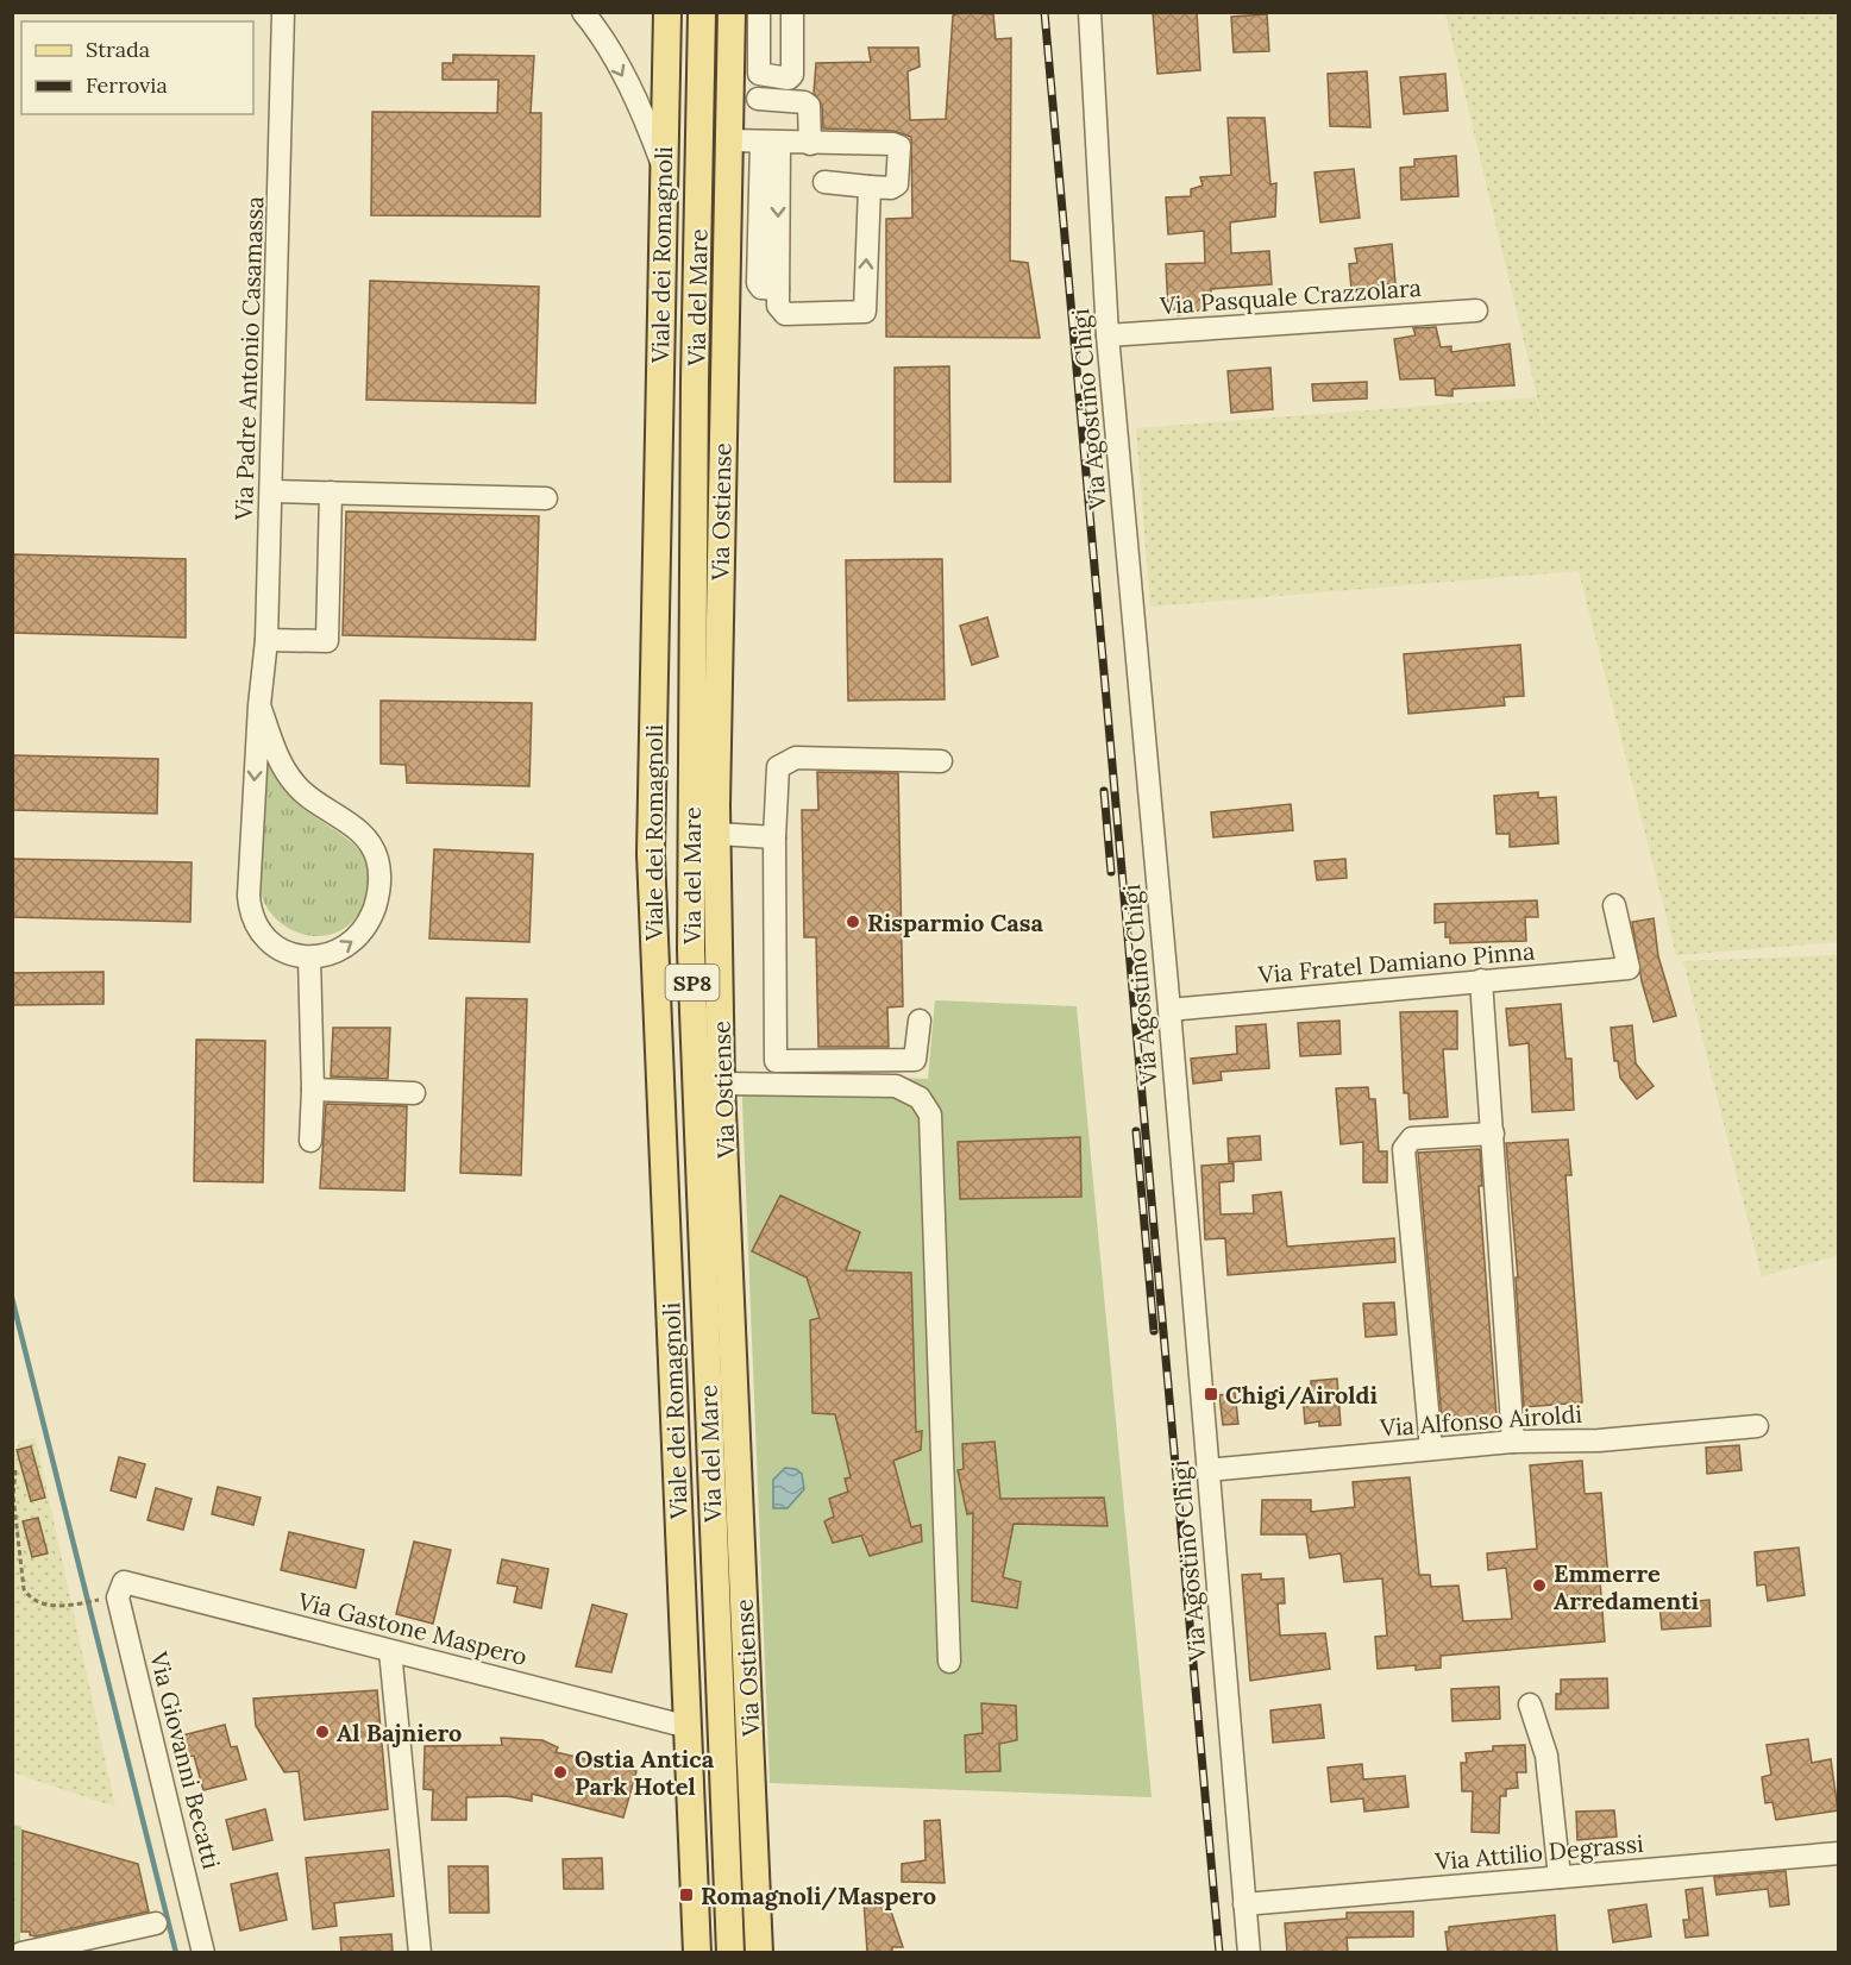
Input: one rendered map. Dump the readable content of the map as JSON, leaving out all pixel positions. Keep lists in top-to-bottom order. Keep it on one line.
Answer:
{"streets":{"main road":["Viale dei Romagnoli","Via del Mare","Via Ostiense","SP8"],"street":["Via Pasquale Crazzolara","Via Padre Antonio Casamassa","Via Agostino Chigi","Via Fratel Damiano Pinna","Via Alfonso Airoldi","Via Gastone Maspero","Via Giovanni Becatti","Via Attilio Degrassi"]},"crossings":[["Viale dei Romagnoli","Via Gastone Maspero"],["Via Pasquale Crazzolara","Via Agostino Chigi"],["Via Agostino Chigi","Via Fratel Damiano Pinna"],["Via Agostino Chigi","Via Alfonso Airoldi"],["Via Agostino Chigi","Via Attilio Degrassi"],["Via Gastone Maspero","Via Giovanni Becatti"]],"places":{"other":["Risparmio Casa","Emmerre Arredamenti","Al Bajniero","Ostia Antica Park Hotel"],"transit":["Chigi/Airoldi","Romagnoli/Maspero"]},"legend":["Strada","Ferrovia"]}
